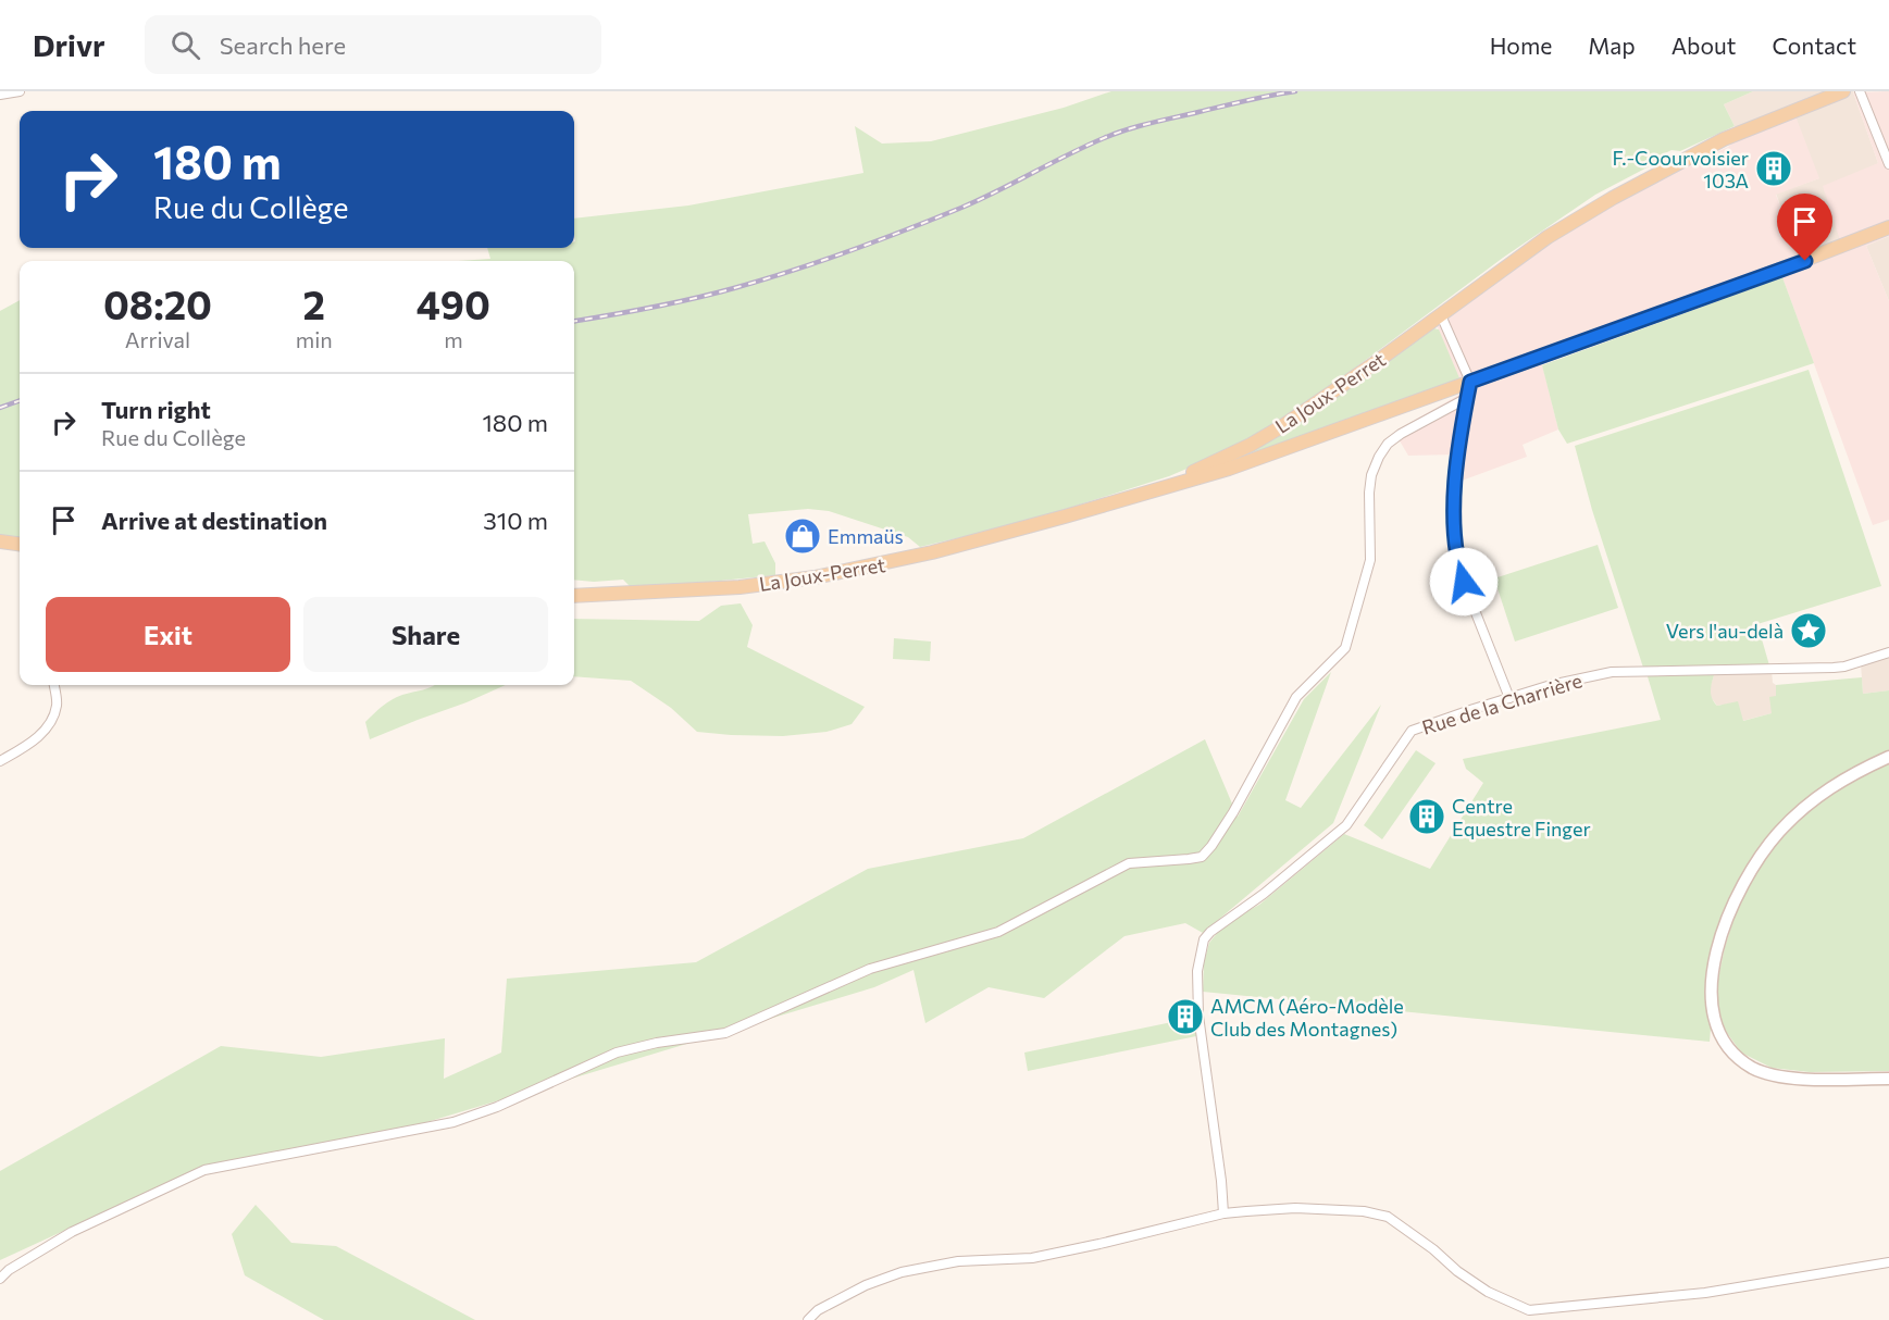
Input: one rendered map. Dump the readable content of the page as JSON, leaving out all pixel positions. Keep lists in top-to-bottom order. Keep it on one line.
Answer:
{"streets":{"main road":["La Joux-Perret"],"street":["Rue de la Charrière"]},"places":{"building":["F.-Coourvoisier 103A","Centre Equestre Finger","AMCM (Aéro-Modèle Club des Montagnes)"],"shop":["Emmaüs"],"place":["Vers l'au-delà"]},"page":{"header":"Drivr","search":"Search here","nav":["Home","Map","About","Contact"],"turn":["180 m","Rue du Collège"],"eta":["08:20","Arrival","2","min","490","m"],"list":[{"name":"Turn right","note":"Rue du Collège","value":"180 m"},{"name":"Arrive at destination","value":"310 m"}],"buttons":["Exit","Share"]}}
